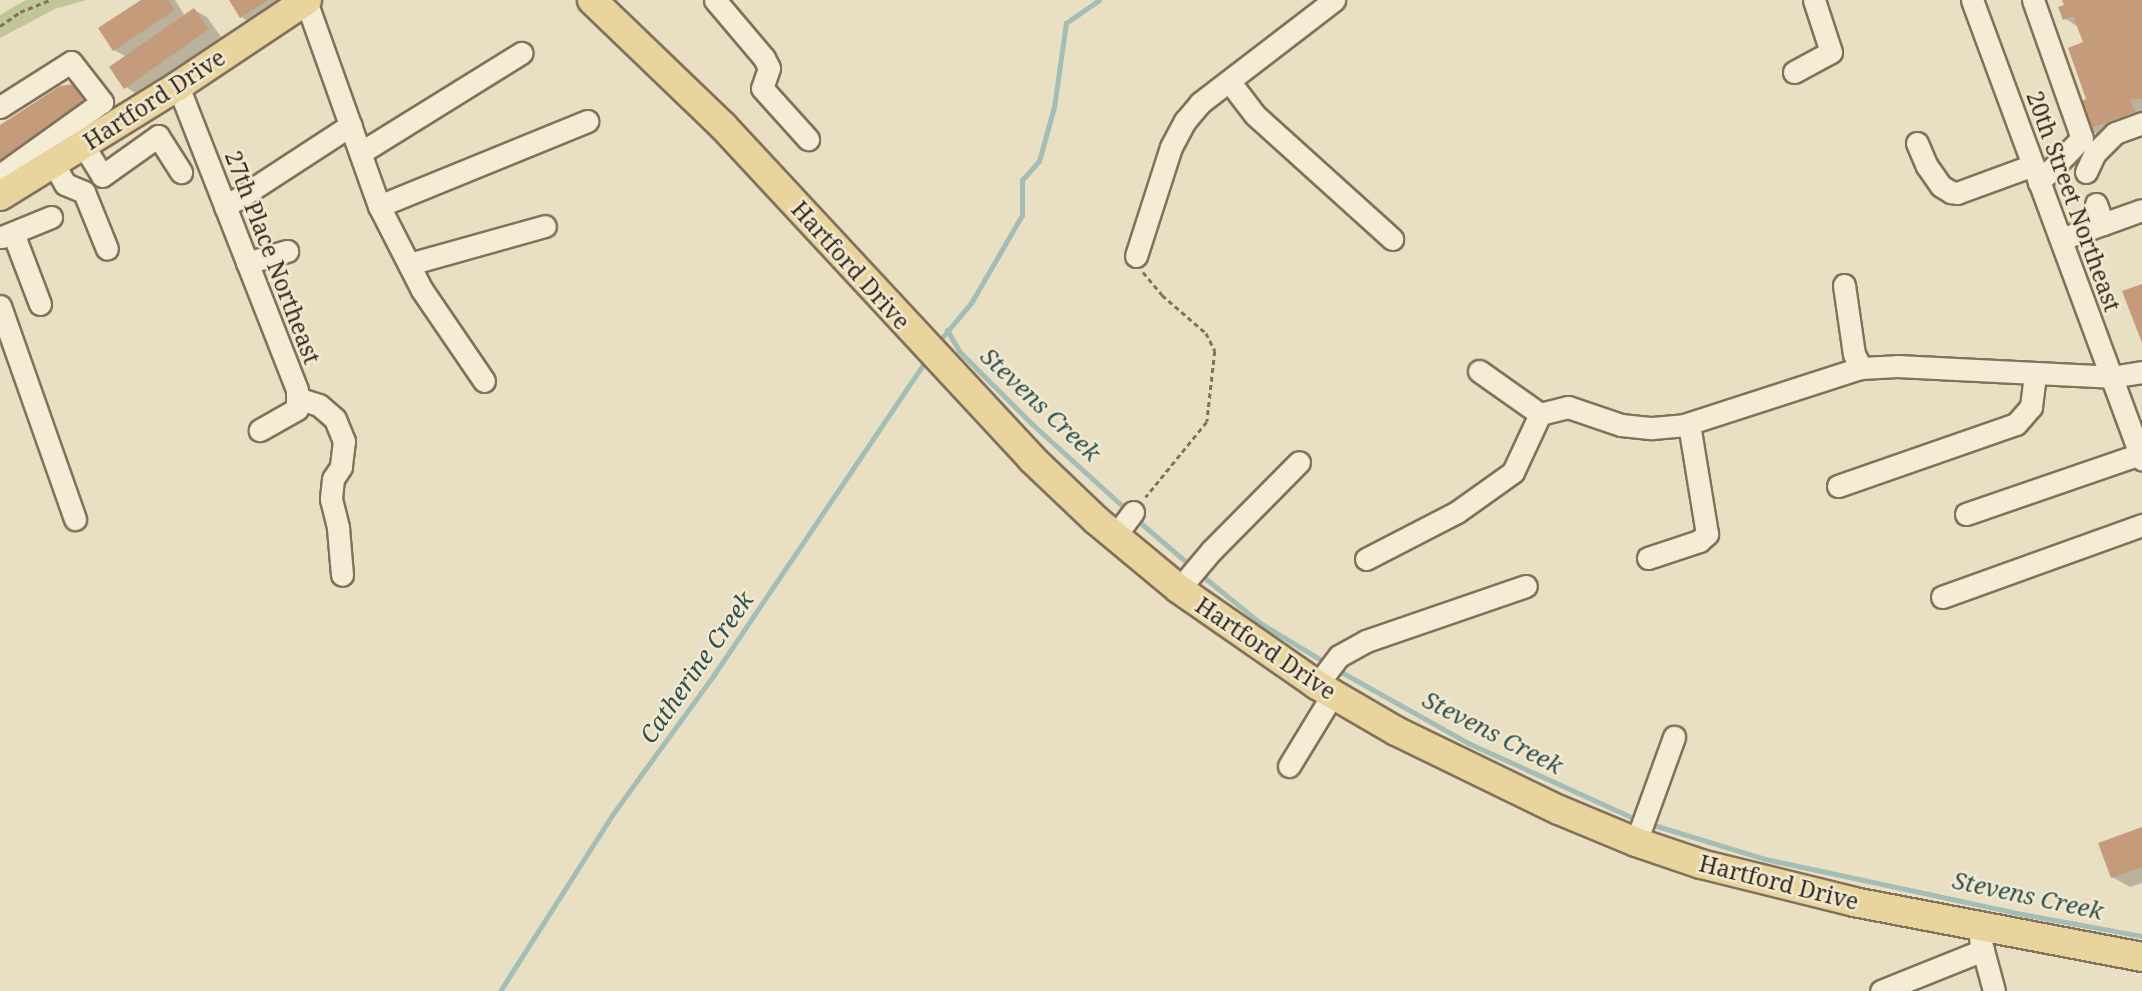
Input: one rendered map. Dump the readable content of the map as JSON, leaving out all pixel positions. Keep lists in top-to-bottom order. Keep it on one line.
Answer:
{"streets":{"main road":["Hartford Drive"],"street":["20th Street Northeast","27th Place Northeast"]},"crossings":[["Hartford Drive","27th Place Northeast"]],"water":["Stevens Creek","Catherine Creek"]}
